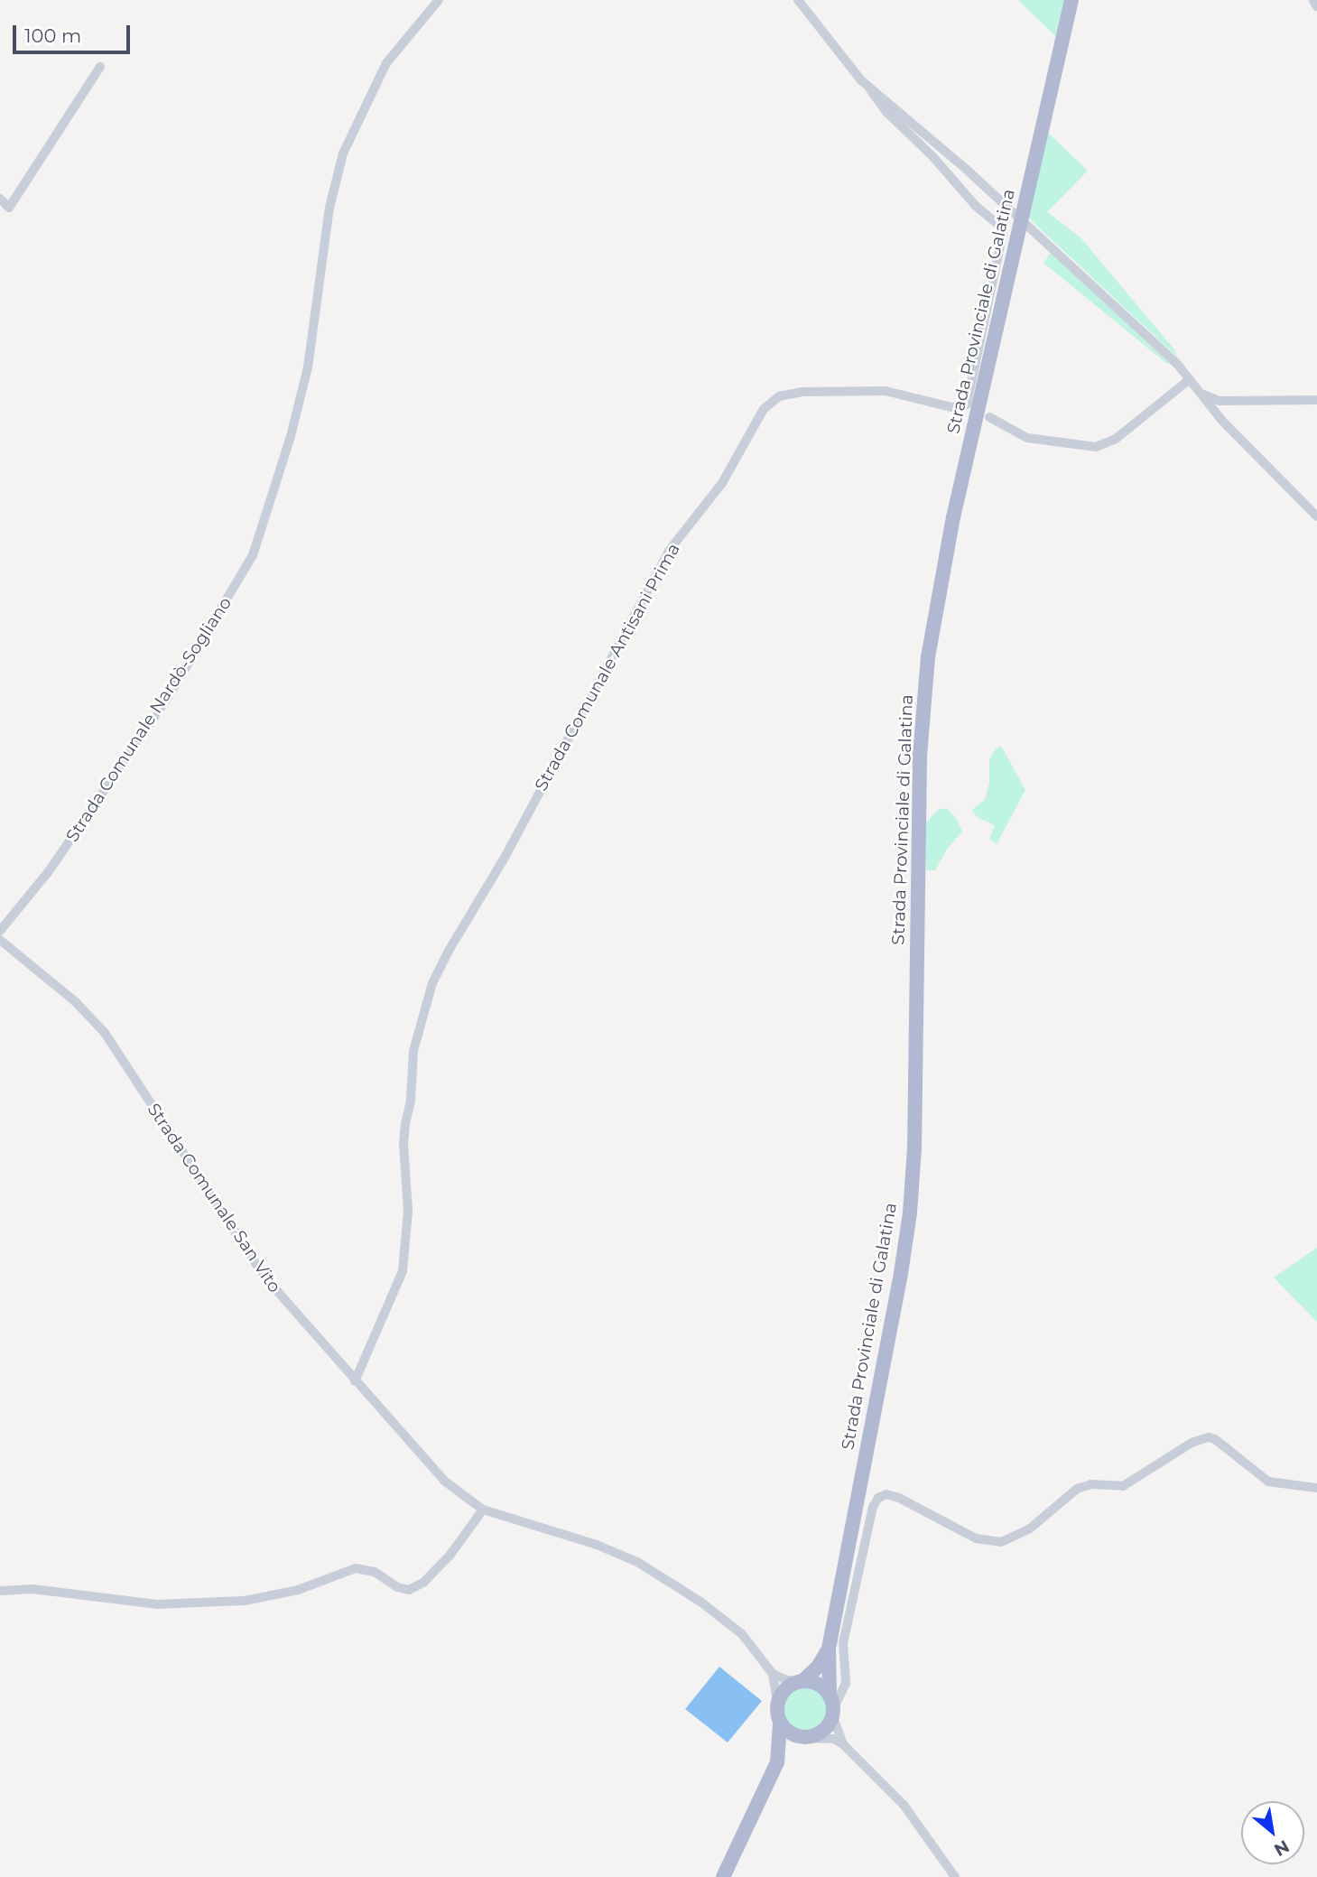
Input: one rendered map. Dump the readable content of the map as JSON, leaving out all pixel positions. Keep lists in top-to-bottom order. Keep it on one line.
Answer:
{"streets":{"main road":["Strada Provinciale di Galatina"],"street":["Strada Comunale Antisani Prima","Strada Comunale Nardò-Sogliano","Strada Comunale San Vito"]},"crossings":[["Strada Comunale Antisani Prima","Strada Comunale San Vito"]],"scale_bar":"100 m","north":"bottom right"}
